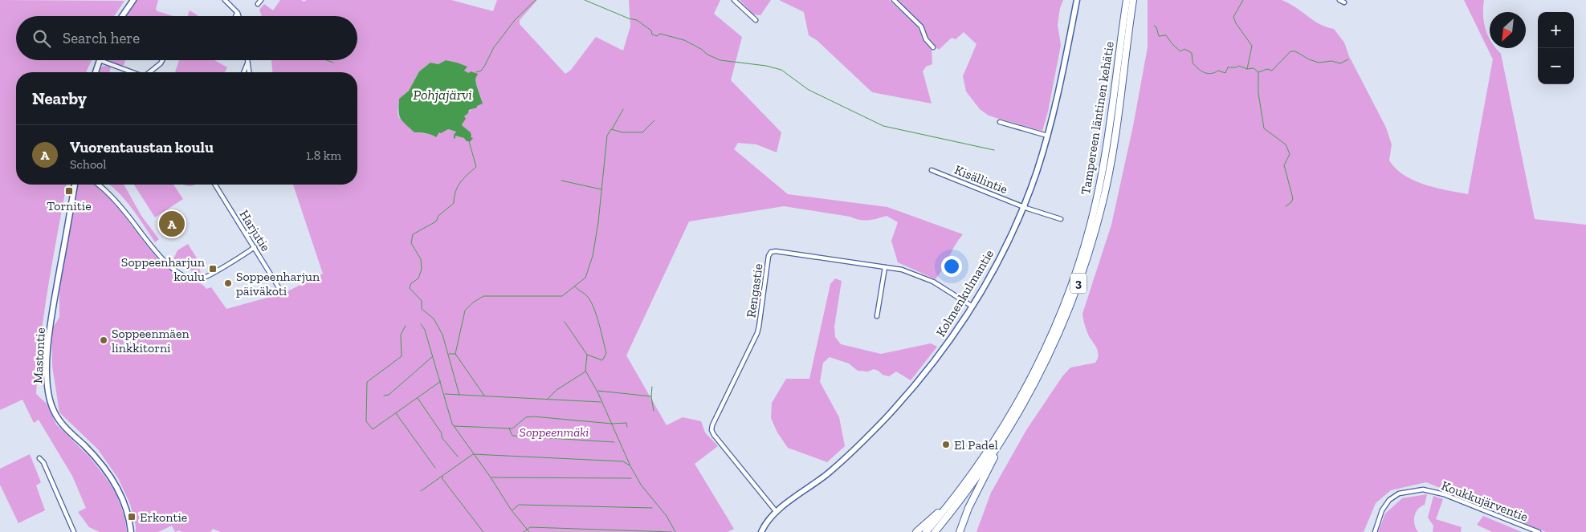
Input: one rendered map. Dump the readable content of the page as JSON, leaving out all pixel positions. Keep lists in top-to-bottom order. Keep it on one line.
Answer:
{"streets":{"highway":["Tampereen läntinen kehätie","3"],"street":["Kisällintie","Harjutie","Rengastie","Kolmenkulmantie","Mastontie","Koukkujärventie"]},"crossings":[["Kisällintie","Kolmenkulmantie"],["Rengastie","Kolmenkulmantie"]],"water":["Pohjajärvi"],"parks":["Soppeenmäki"],"places":{"transit":["Tornitie","Soppeenharjun koulu","Erkontie"],"other":["Soppeenharjun päiväkoti","Soppeenmäen linkkitorni","El Padel"]},"north":"bottom left","page":{"map_buttons":["+","−"],"search":"Search here","heading":"Nearby","list":[{"mark":"A","name":"Vuorentaustan koulu","note":"School","value":"1.8 km"}],"pins":"A"}}
